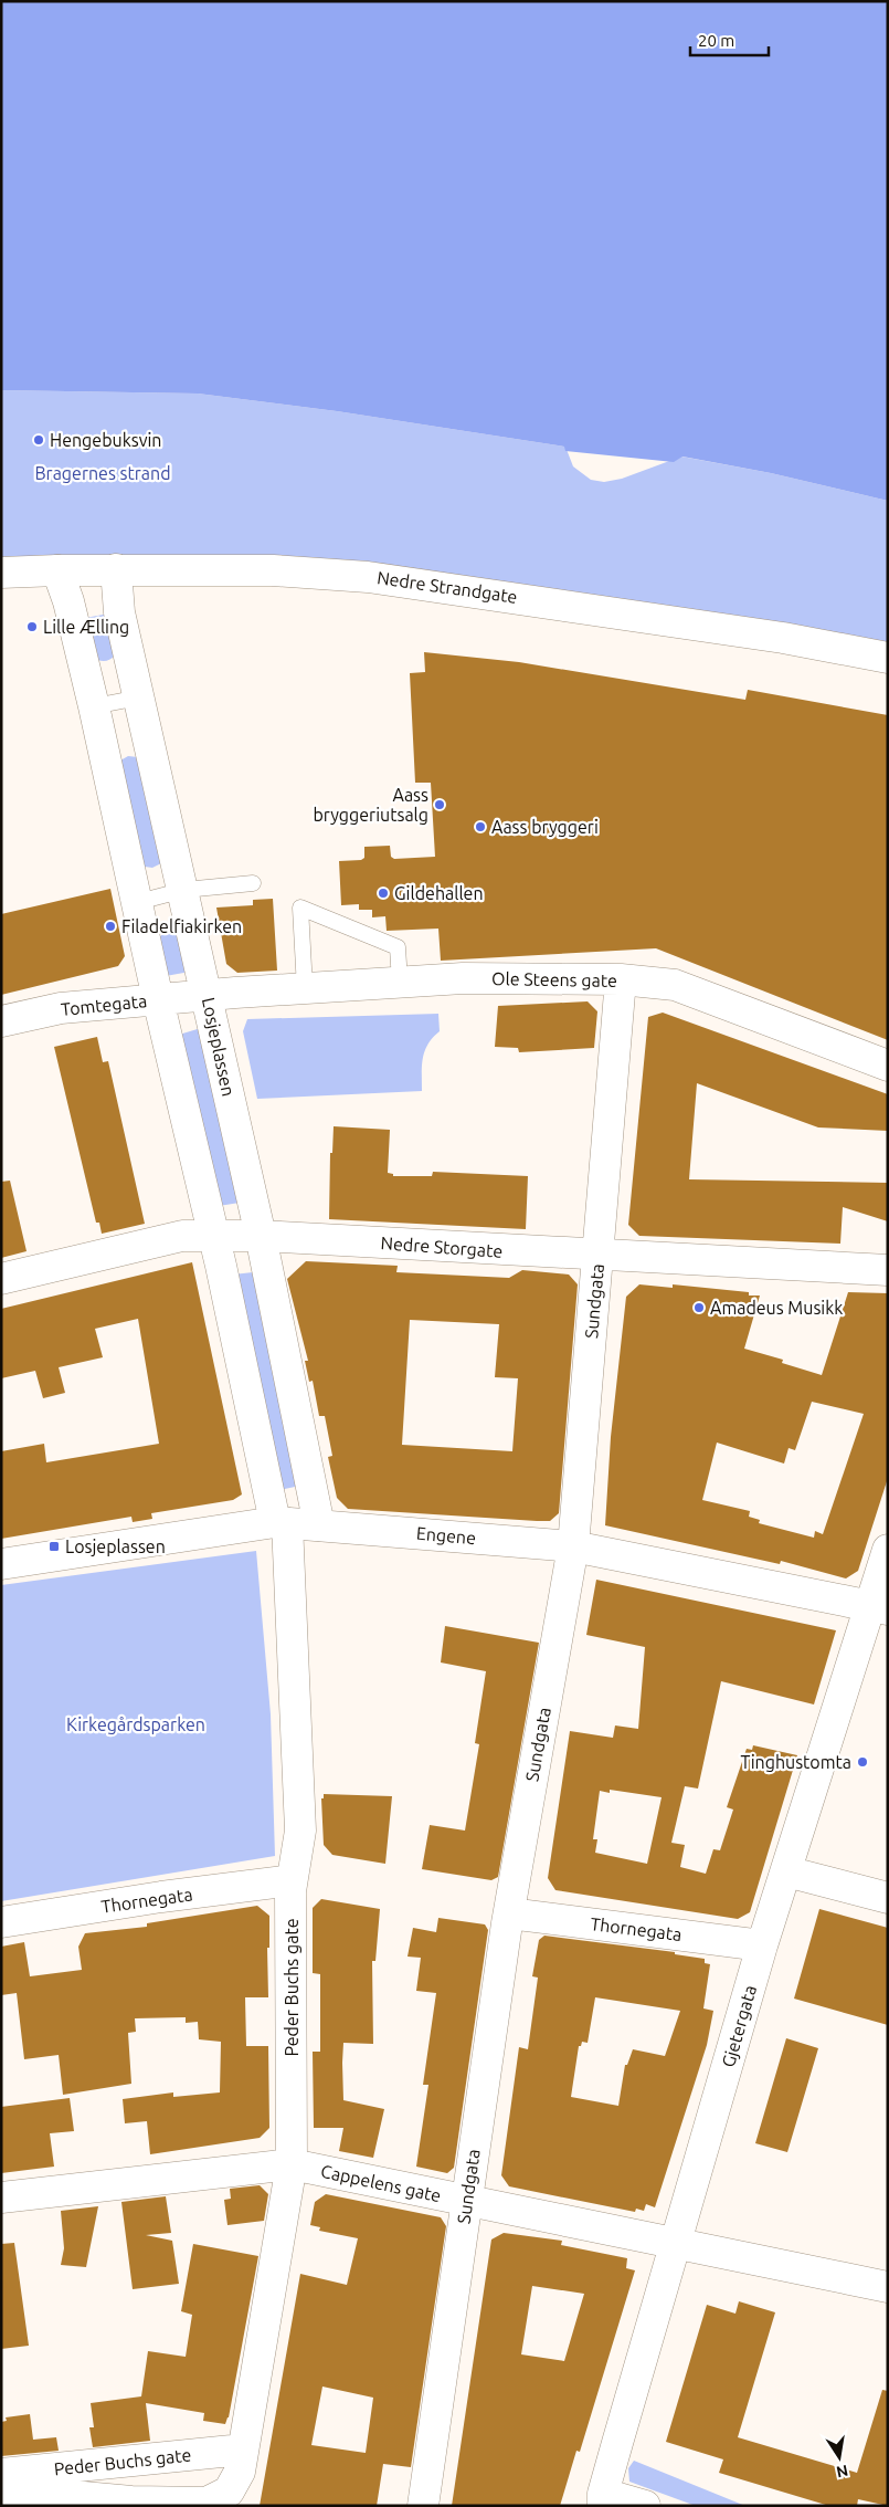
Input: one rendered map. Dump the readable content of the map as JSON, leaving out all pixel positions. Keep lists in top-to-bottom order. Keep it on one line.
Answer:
{"streets":{"street":["Nedre Strandgate","Ole Steens gate","Tomtegata","Losjeplassen","Nedre Storgate","Sundgata","Engene","Thornegata","Peder Buchs gate","Gjetergata","Cappelens gate"]},"crossings":[["Nedre Strandgate","Losjeplassen"],["Ole Steens gate","Tomtegata"],["Ole Steens gate","Losjeplassen"],["Ole Steens gate","Sundgata"],["Tomtegata","Losjeplassen"],["Losjeplassen","Nedre Storgate"],["Losjeplassen","Engene"],["Nedre Storgate","Sundgata"],["Sundgata","Engene"],["Sundgata","Thornegata"],["Sundgata","Cappelens gate"],["Engene","Peder Buchs gate"],["Engene","Gjetergata"],["Thornegata","Peder Buchs gate"],["Thornegata","Gjetergata"],["Peder Buchs gate","Cappelens gate"],["Gjetergata","Cappelens gate"]],"parks":["Bragernes strand","Kirkegårdsparken"],"places":{"other":["Hengebuksvin","Lille Ælling","Aass bryggeriutsalg","Aass bryggeri","Gildehallen","Filadelfiakirken","Amadeus Musikk","Tinghustomta"],"transit":["Losjeplassen"]},"scale_bar":"20 m","north":"bottom"}
